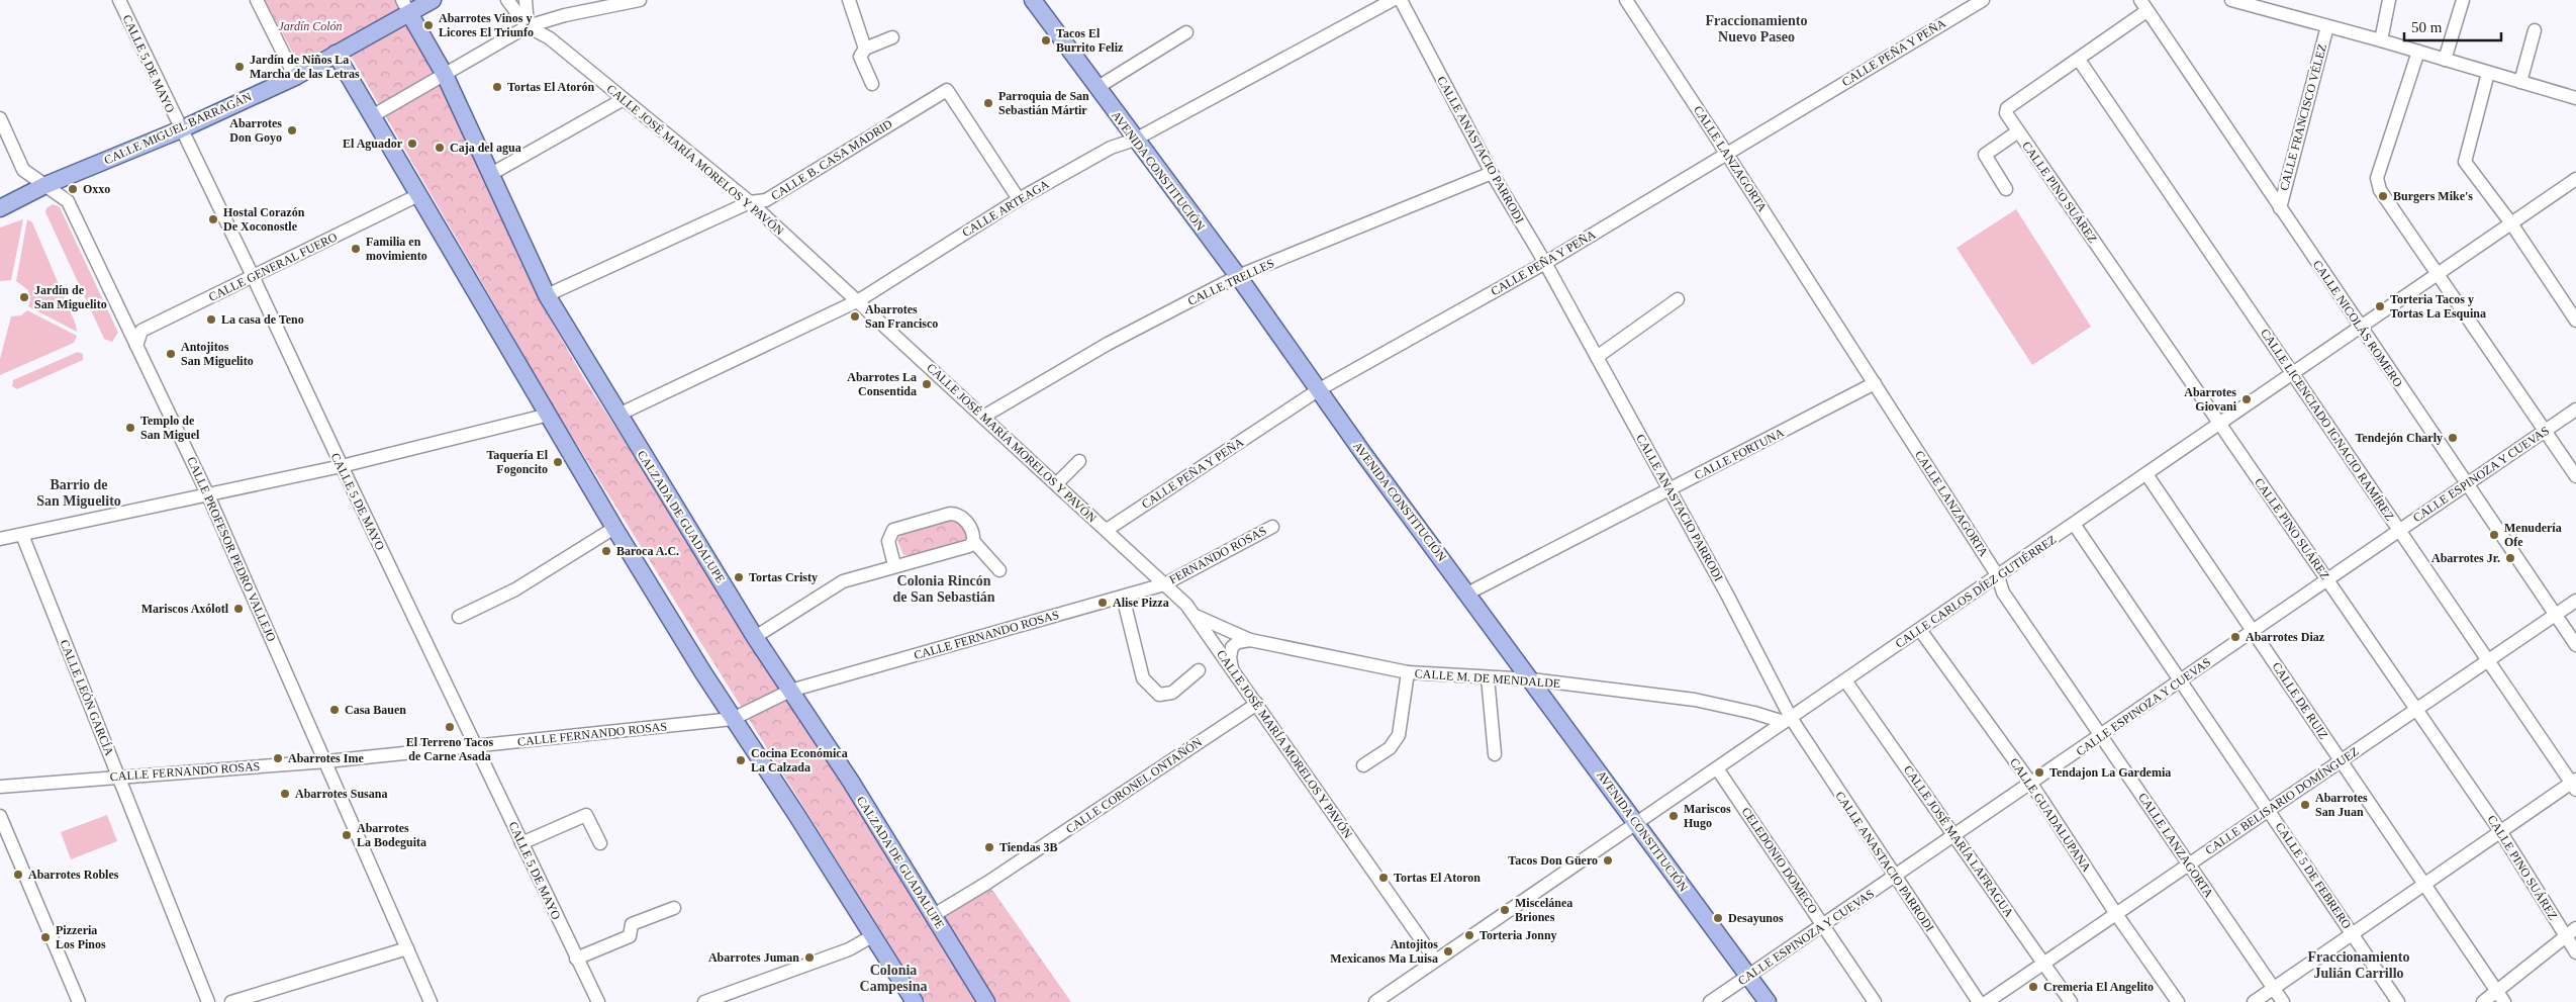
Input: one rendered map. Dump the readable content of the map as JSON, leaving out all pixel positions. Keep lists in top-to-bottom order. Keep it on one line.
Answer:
{"streets":{"main road":["CALLE MIGUEL BARRAGÁN","AVENIDA CONSTITUCIÓN","CALZADA DE GUADALUPE"],"street":["CALLE PEÑA Y PEÑA","CALLE 5 DE MAYO","CALLE FRANCISCO VÉLEZ","CALLE ANASTACIO PARRODI","CALLE LANZAGORTA","CALLE JOSÉ MARÍA MORELOS Y PAVÓN","CALLE B. CASA MADRID","CALLE PINO SUÁREZ","CALLE ARTEAGA","CALLE GENERAL FUERO","CALLE TRELLES","CALLE NICOLÁS ROMERO","CALLE LICENCIADO IGNACIO RAMÍREZ","CALLE FORTUNA","CALLE ESPINOZA Y CUEVAS","CALLE PROFESOR PEDRO VALLEJO","FERNANDO ROSAS","CALLE CARLOS DÍEZ GUTIÉRREZ","CALLE FERNANDO ROSAS","CALLE M. DE MENDALDE","CALLE LEÓN GARCÍA","CALLE DE RUIZ","CALLE CORONEL ONTAÑÓN","CALLE BELISARIO DOMÍNGUEZ","CALLE GUADALUPANA","CALLE JOSÉ MARÍA LAFRAGUA","CELEDONIO DOMECO","CALLE 5 DE FEBRERO"]},"crossings":[["CALLE PEÑA Y PEÑA","CALLE ANASTACIO PARRODI"],["CALLE PEÑA Y PEÑA","CALLE LANZAGORTA"],["CALLE PEÑA Y PEÑA","CALLE JOSÉ MARÍA MORELOS Y PAVÓN"],["CALLE PEÑA Y PEÑA","AVENIDA CONSTITUCIÓN"],["CALLE 5 DE MAYO","CALLE MIGUEL BARRAGÁN"],["CALLE 5 DE MAYO","CALLE GENERAL FUERO"],["CALLE 5 DE MAYO","CALLE FERNANDO ROSAS"],["CALLE FRANCISCO VÉLEZ","CALLE NICOLÁS ROMERO"],["CALLE MIGUEL BARRAGÁN","CALZADA DE GUADALUPE"],["CALLE MIGUEL BARRAGÁN","CALLE PROFESOR PEDRO VALLEJO"],["CALLE ANASTACIO PARRODI","CALLE TRELLES"],["CALLE ANASTACIO PARRODI","CALLE FORTUNA"],["CALLE ANASTACIO PARRODI","CALLE ESPINOZA Y CUEVAS"],["CALLE ANASTACIO PARRODI","CALLE CARLOS DÍEZ GUTIÉRREZ"],["CALLE ANASTACIO PARRODI","CALLE M. DE MENDALDE"],["CALLE LANZAGORTA","CALLE FORTUNA"],["CALLE LANZAGORTA","CALLE ESPINOZA Y CUEVAS"],["CALLE LANZAGORTA","CALLE CARLOS DÍEZ GUTIÉRREZ"],["CALLE LANZAGORTA","CALLE BELISARIO DOMÍNGUEZ"],["CALLE JOSÉ MARÍA MORELOS Y PAVÓN","CALLE B. CASA MADRID"],["CALLE JOSÉ MARÍA MORELOS Y PAVÓN","CALLE ARTEAGA"],["CALLE JOSÉ MARÍA MORELOS Y PAVÓN","CALLE TRELLES"],["CALLE JOSÉ MARÍA MORELOS Y PAVÓN","FERNANDO ROSAS"],["CALLE JOSÉ MARÍA MORELOS Y PAVÓN","CALLE CARLOS DÍEZ GUTIÉRREZ"],["CALLE JOSÉ MARÍA MORELOS Y PAVÓN","CALLE FERNANDO ROSAS"],["CALLE JOSÉ MARÍA MORELOS Y PAVÓN","CALLE M. DE MENDALDE"],["CALLE JOSÉ MARÍA MORELOS Y PAVÓN","CALLE CORONEL ONTAÑÓN"],["CALLE B. CASA MADRID","CALLE ARTEAGA"],["CALLE B. CASA MADRID","CALZADA DE GUADALUPE"],["AVENIDA CONSTITUCIÓN","CALLE ARTEAGA"],["AVENIDA CONSTITUCIÓN","CALLE TRELLES"],["AVENIDA CONSTITUCIÓN","CALLE FORTUNA"],["AVENIDA CONSTITUCIÓN","CALLE ESPINOZA Y CUEVAS"],["AVENIDA CONSTITUCIÓN","CALLE CARLOS DÍEZ GUTIÉRREZ"],["AVENIDA CONSTITUCIÓN","CALLE M. DE MENDALDE"],["CALLE PINO SUÁREZ","CALLE LICENCIADO IGNACIO RAMÍREZ"],["CALLE PINO SUÁREZ","CALLE ESPINOZA Y CUEVAS"],["CALLE PINO SUÁREZ","CALLE CARLOS DÍEZ GUTIÉRREZ"],["CALLE PINO SUÁREZ","CALLE BELISARIO DOMÍNGUEZ"],["CALLE ARTEAGA","CALZADA DE GUADALUPE"],["CALLE GENERAL FUERO","CALLE PROFESOR PEDRO VALLEJO"],["CALLE NICOLÁS ROMERO","CALLE ESPINOZA Y CUEVAS"],["CALLE NICOLÁS ROMERO","CALLE CARLOS DÍEZ GUTIÉRREZ"],["CALLE NICOLÁS ROMERO","CALLE BELISARIO DOMÍNGUEZ"],["CALLE LICENCIADO IGNACIO RAMÍREZ","CALLE ESPINOZA Y CUEVAS"],["CALLE LICENCIADO IGNACIO RAMÍREZ","CALLE CARLOS DÍEZ GUTIÉRREZ"],["CALLE LICENCIADO IGNACIO RAMÍREZ","CALLE BELISARIO DOMÍNGUEZ"],["CALLE ESPINOZA Y CUEVAS","CALLE DE RUIZ"],["CALLE ESPINOZA Y CUEVAS","CALLE GUADALUPANA"],["CALLE ESPINOZA Y CUEVAS","CALLE JOSÉ MARÍA LAFRAGUA"],["CALLE ESPINOZA Y CUEVAS","CELEDONIO DOMECO"],["CALLE ESPINOZA Y CUEVAS","CALLE 5 DE FEBRERO"],["CALZADA DE GUADALUPE","CALLE FERNANDO ROSAS"],["CALZADA DE GUADALUPE","CALLE CORONEL ONTAÑÓN"],["CALLE PROFESOR PEDRO VALLEJO","CALLE FERNANDO ROSAS"],["FERNANDO ROSAS","CALLE FERNANDO ROSAS"],["CALLE CARLOS DÍEZ GUTIÉRREZ","CALLE M. DE MENDALDE"],["CALLE CARLOS DÍEZ GUTIÉRREZ","CALLE DE RUIZ"],["CALLE CARLOS DÍEZ GUTIÉRREZ","CALLE GUADALUPANA"],["CALLE CARLOS DÍEZ GUTIÉRREZ","CALLE JOSÉ MARÍA LAFRAGUA"],["CALLE CARLOS DÍEZ GUTIÉRREZ","CELEDONIO DOMECO"],["CALLE CARLOS DÍEZ GUTIÉRREZ","CALLE 5 DE FEBRERO"],["CALLE FERNANDO ROSAS","CALLE LEÓN GARCÍA"],["CALLE DE RUIZ","CALLE BELISARIO DOMÍNGUEZ"],["CALLE BELISARIO DOMÍNGUEZ","CALLE GUADALUPANA"],["CALLE BELISARIO DOMÍNGUEZ","CALLE JOSÉ MARÍA LAFRAGUA"],["CALLE BELISARIO DOMÍNGUEZ","CALLE 5 DE FEBRERO"]],"districts":["Fraccionamiento Nuevo Paseo","Barrio de San Miguelito","Colonia Rincón de San Sebastián","Fraccionamiento Julián Carrillo","Colonia Campesina"],"parks":["Jardín Colón"],"places":["Abarrotes Vinos y Licores El Triunfo","Tacos El Burrito Feliz","Jardín de Niños La Marcha de las Letras","Tortas El Atorón","Parroquia de San Sebastián Mártir","Abarrotes Don Goyo","El Aguador","Caja del agua","Oxxo","Burgers Mike's","Hostal Corazón De Xoconostle","Familia en movimiento","Jardín de San Miguelito","Torteria Tacos y Tortas La Esquina","Abarrotes San Francisco","La casa de Teno","Antojitos San Miguelito","Abarrotes La Consentida","Abarrotes Giovani","Templo de San Miguel","Tendejón Charly","Taquería El Fogoncito","Menudería Ofe","Baroca A.C.","Abarrotes Jr.","Tortas Cristy","Alise Pizza","Mariscos Axólotl","Abarrotes Diaz","Casa Bauen","El Terreno Tacos de Carne Asada","Abarrotes Ime","Cocina Económica La Calzada","Tendajon La Gardemia","Abarrotes Susana","Abarrotes San Juan","Mariscos Hugo","Abarrotes La Bodeguita","Tiendas 3B","Tacos Don Güero","Abarrotes Robles","Tortas El Atoron","Miscelánea Briones","Desayunos","Torteria Jonny","Pizzeria Los Pinos","Antojitos Mexicanos Ma Luisa","Abarrotes Juman","Cremeria El Angelito"],"scale_bar":"50 m"}
